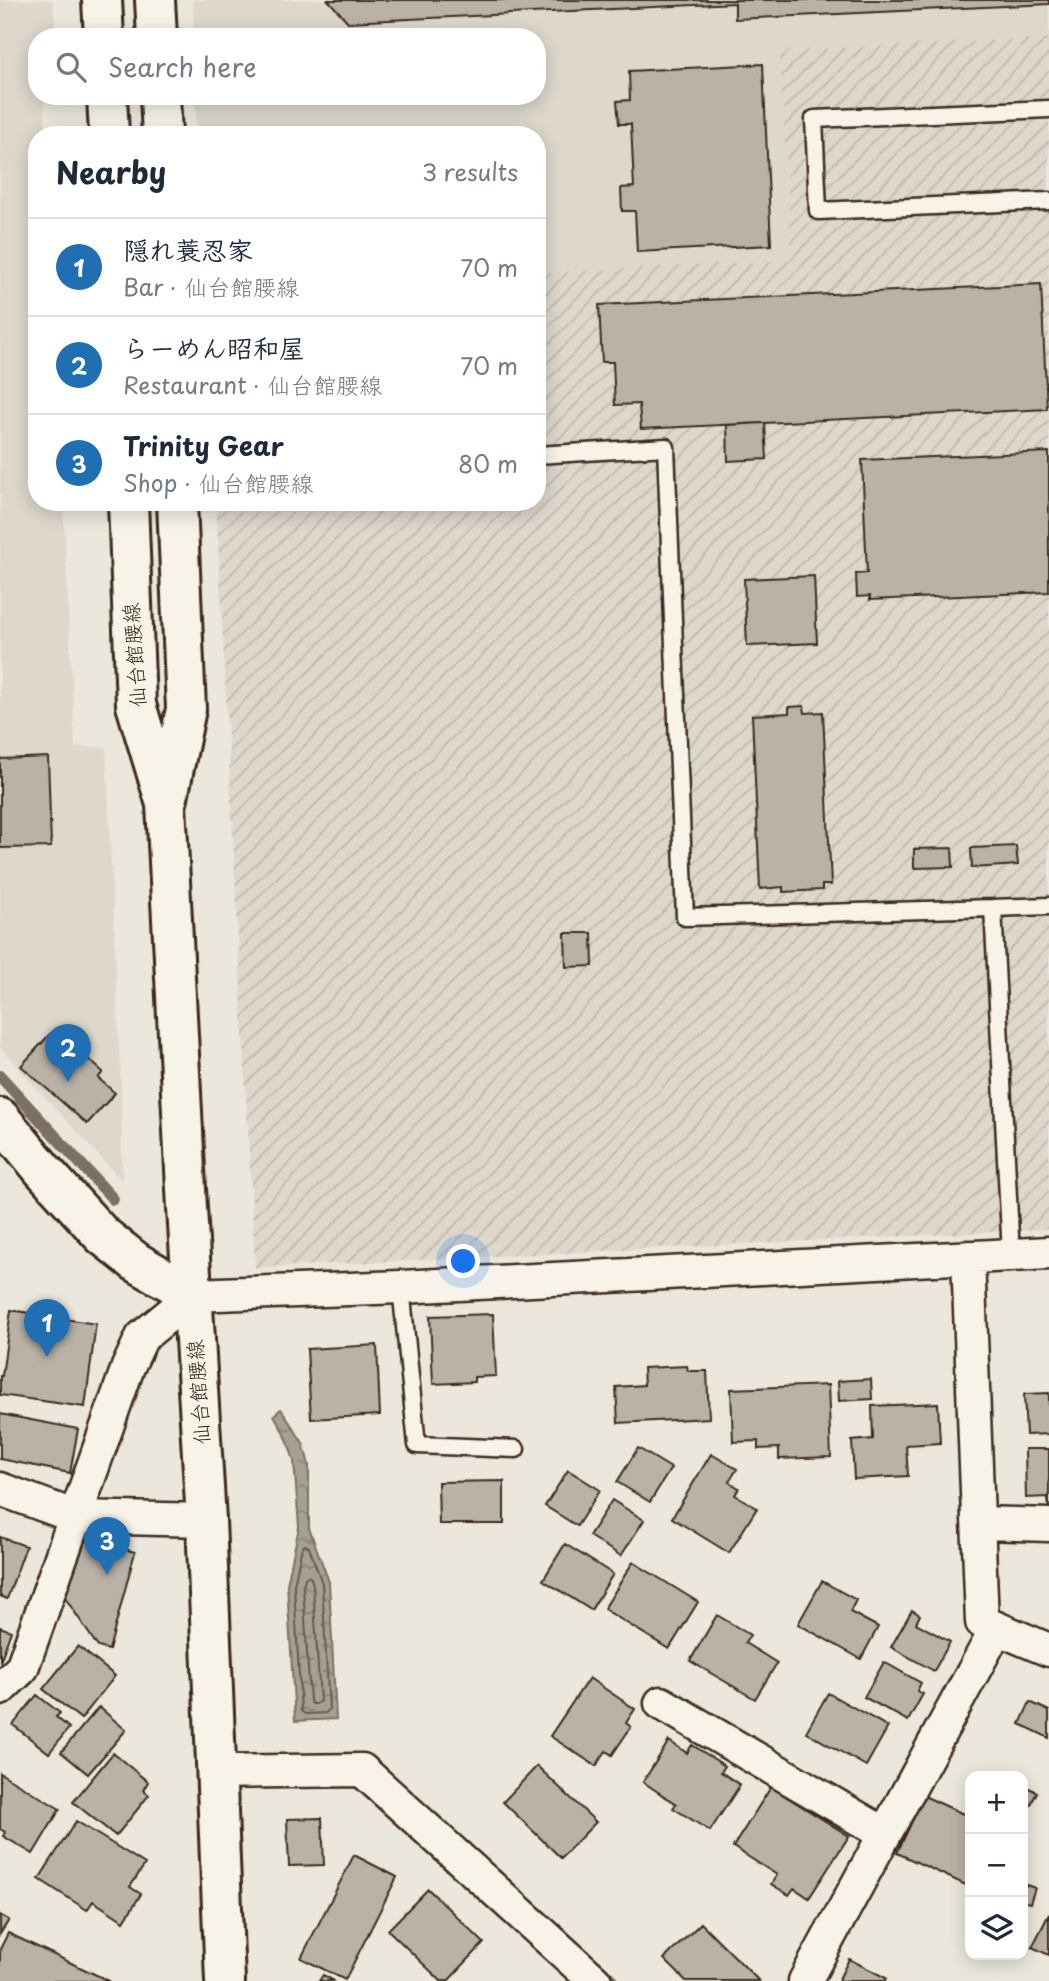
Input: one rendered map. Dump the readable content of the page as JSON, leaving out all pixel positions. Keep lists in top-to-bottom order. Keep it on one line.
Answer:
{"streets":{"main road":["仙台館腰線"]},"page":{"search":"Search here","heading":["Nearby","3 results"],"list":[{"mark":"1","name":"隠れ蓑忍家","note":"Bar · 仙台館腰線","value":"70 m"},{"mark":"2","name":"らーめん昭和屋","note":"Restaurant · 仙台館腰線","value":"70 m"},{"mark":"3","name":"Trinity Gear","note":"Shop · 仙台館腰線","value":"80 m"}],"pins":["2","1","3"],"map_buttons":["+","−"]}}
